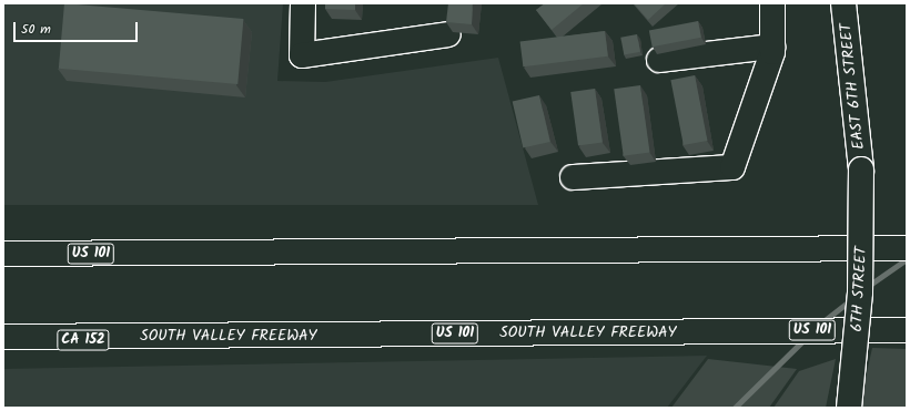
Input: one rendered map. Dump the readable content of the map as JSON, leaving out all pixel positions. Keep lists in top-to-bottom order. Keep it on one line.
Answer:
{"streets":{"main road":["EAST 6TH STREET","US 101","6TH STREET","SOUTH VALLEY FREEWAY","CA 152"]},"crossings":[["EAST 6TH STREET","6TH STREET"],["SOUTH VALLEY FREEWAY","CA 152"]],"scale_bar":"50 m"}
